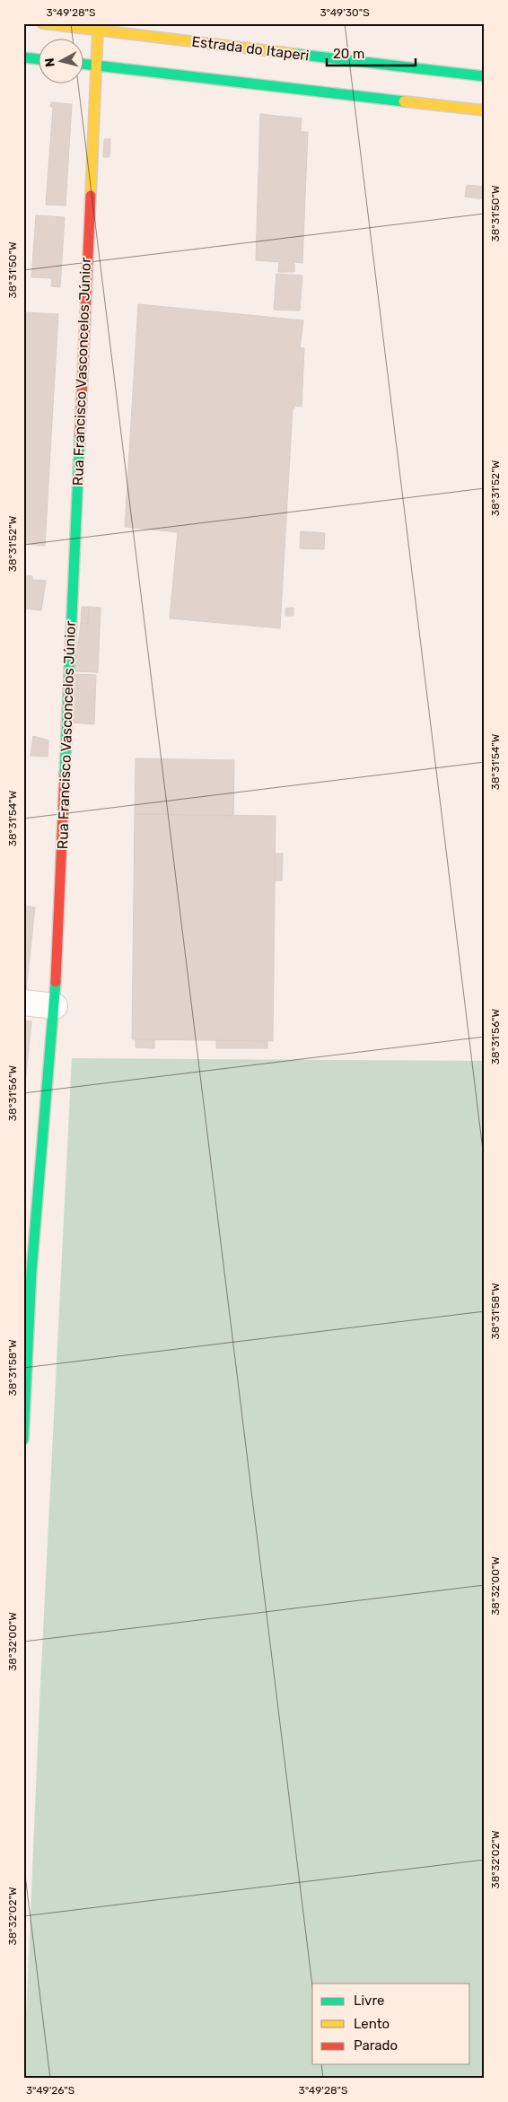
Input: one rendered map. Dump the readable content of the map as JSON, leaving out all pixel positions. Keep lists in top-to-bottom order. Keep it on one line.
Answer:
{"streets":{"street":["Estrada do Itaperi","Rua Francisco Vasconcelos Júnior"]},"crossings":[["Estrada do Itaperi","Rua Francisco Vasconcelos Júnior"]],"legend":["Livre","Lento","Parado"],"scale_bar":"20 m","north":"left","coordinates":["3°49'28\"S","3°49'30\"S","38°31'50\"W","38°31'52\"W","38°31'54\"W","38°31'56\"W","38°31'58\"W","38°32'00\"W","38°32'02\"W","3°49'26\"S"]}
